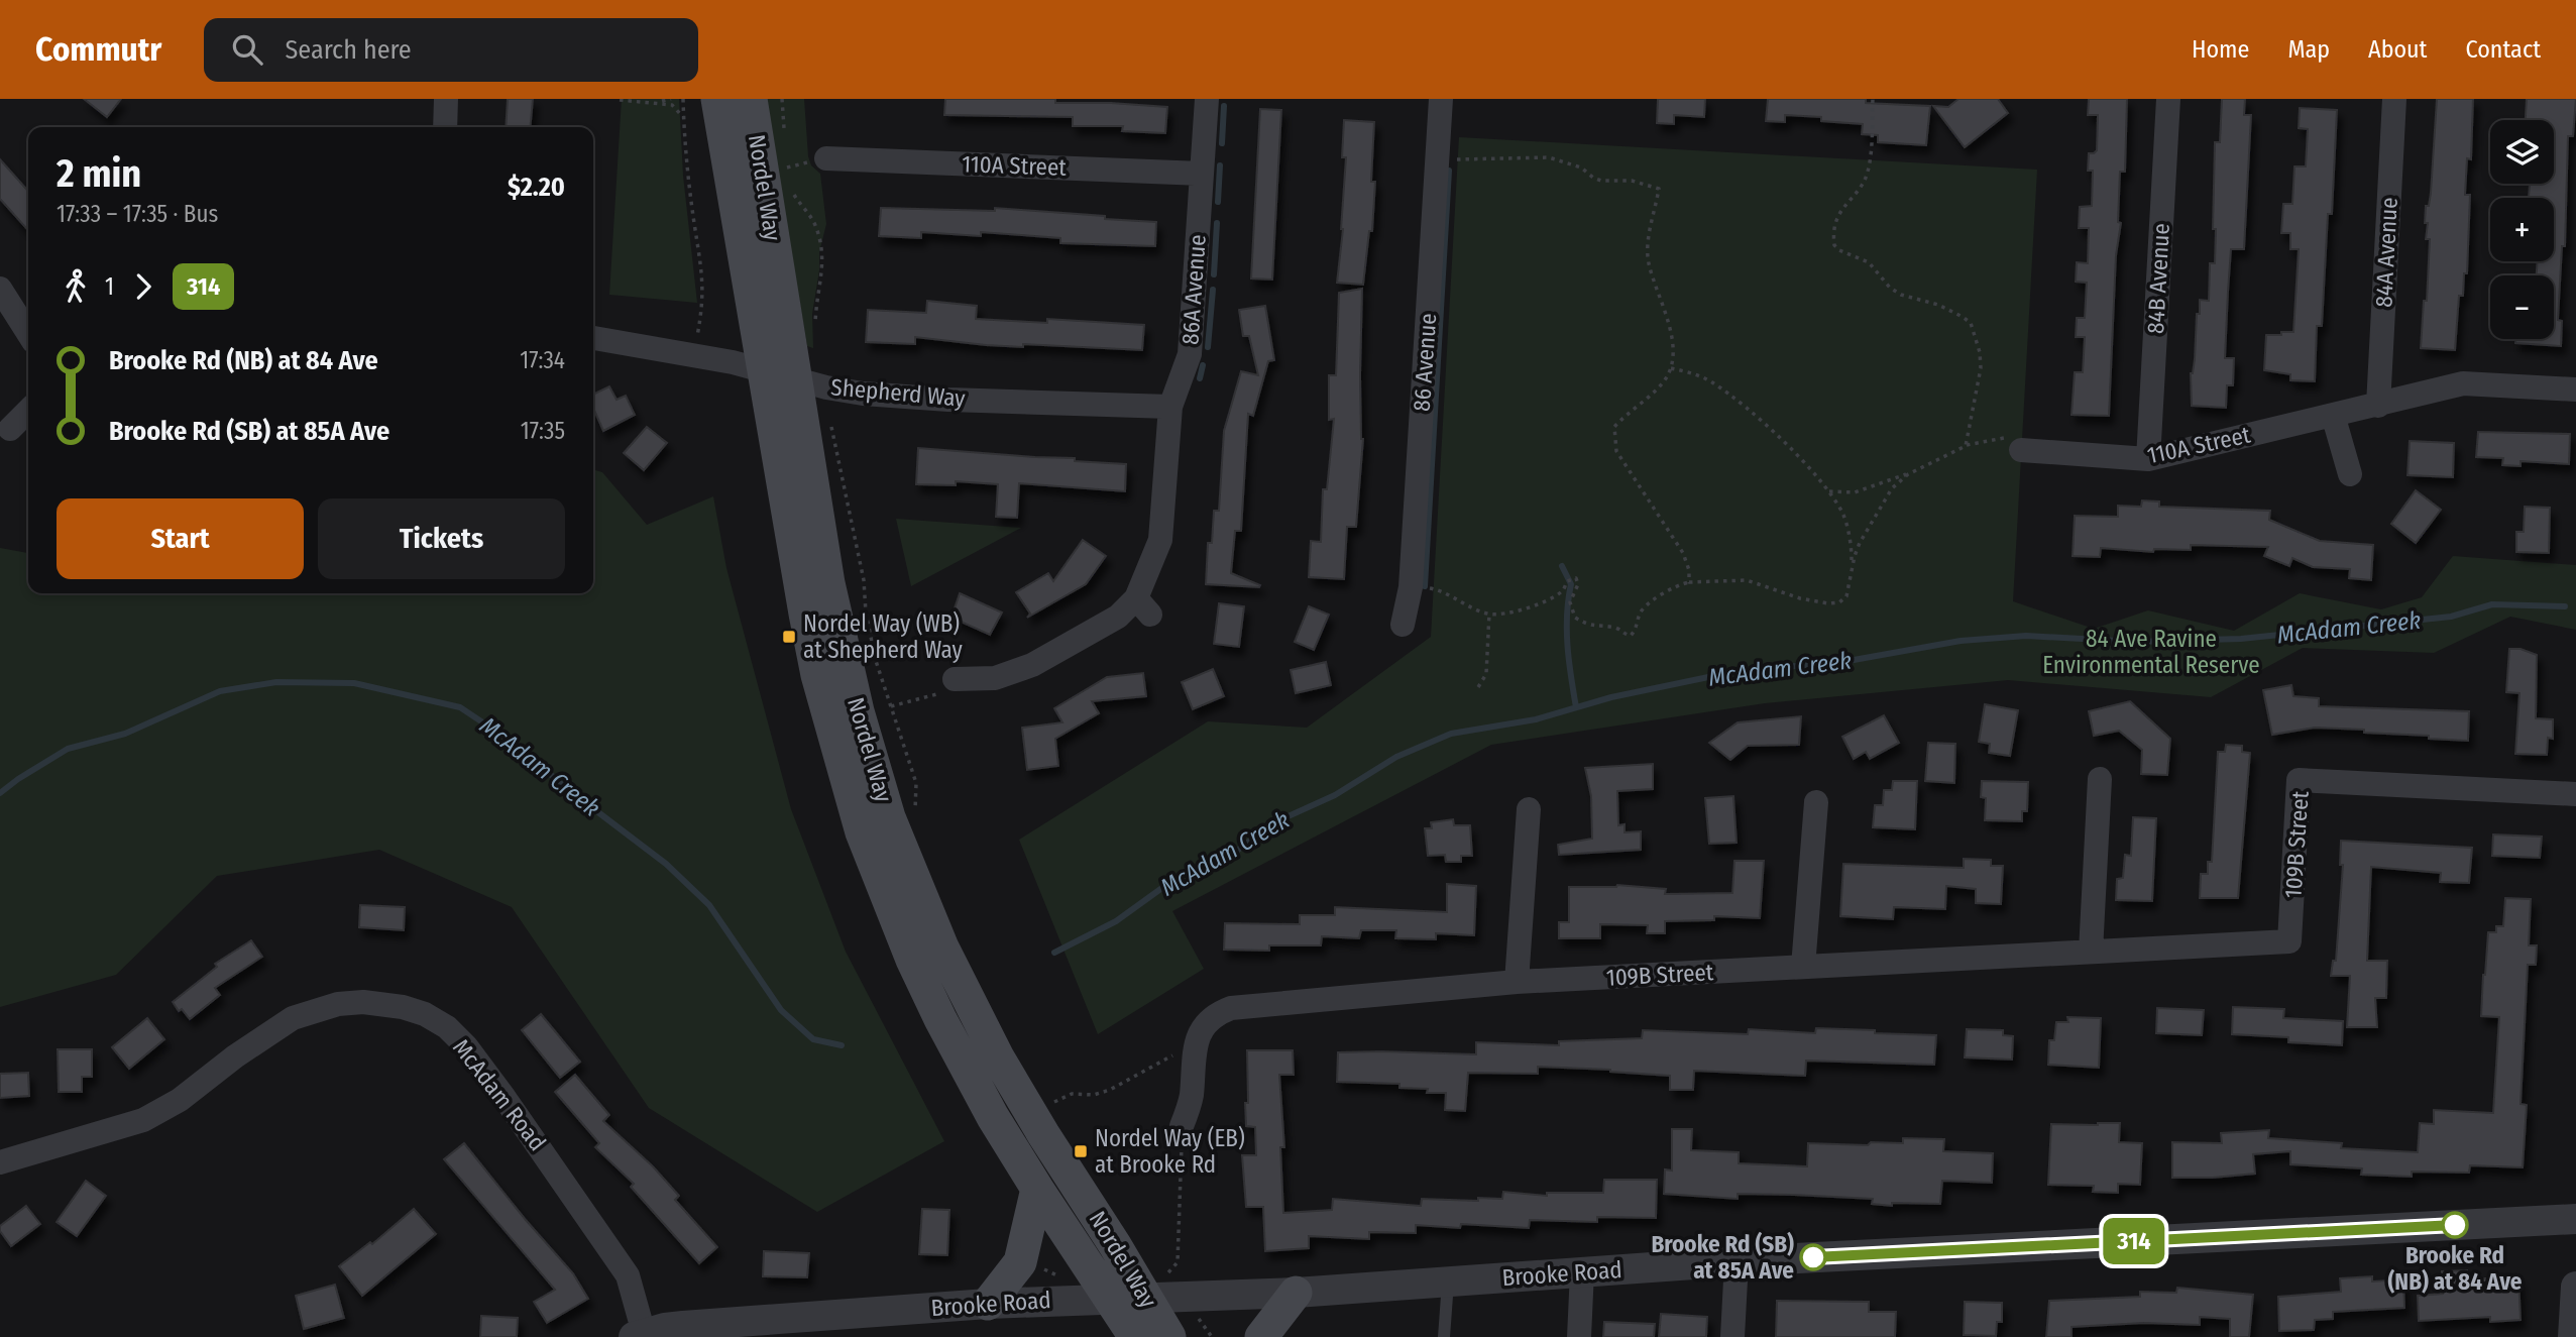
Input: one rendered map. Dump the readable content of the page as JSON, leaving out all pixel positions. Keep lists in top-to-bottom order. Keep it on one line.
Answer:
{"streets":{"main road":["Nordel Way"],"street":["110A Street","84A Avenue","84B Avenue","86A Avenue","86 Avenue","Shepherd Way","109B Street","McAdam Road","Brooke Road"]},"crossings":[["110A Street","84A Avenue"],["110A Street","84B Avenue"],["110A Street","86A Avenue"],["Nordel Way","Shepherd Way"],["Nordel Way","Brooke Road"],["86A Avenue","Shepherd Way"],["McAdam Road","Brooke Road"]],"water":["McAdam Creek"],"parks":["84 Ave Ravine Environmental Reserve"],"places":{"transit":["Nordel Way (WB) at Shepherd Way","Nordel Way (EB) at Brooke Rd"],"other":["Brooke Rd (NB) at 84 Ave","Brooke Rd (SB) at 85A Ave"]},"lines":["bus line 314"],"page":{"header":"Commutr","search":"Search here","nav":["Home","Map","About","Contact"],"on_map":"314","map_buttons":["+","−"],"heading":["2 min","17:33 – 17:35 · Bus","$2.20"],"legs":["1","314"],"list":[{"name":"Brooke Rd (NB) at 84 Ave","value":"17:34"},{"name":"Brooke Rd (SB) at 85A Ave","value":"17:35"}],"buttons":["Start","Tickets"]}}
